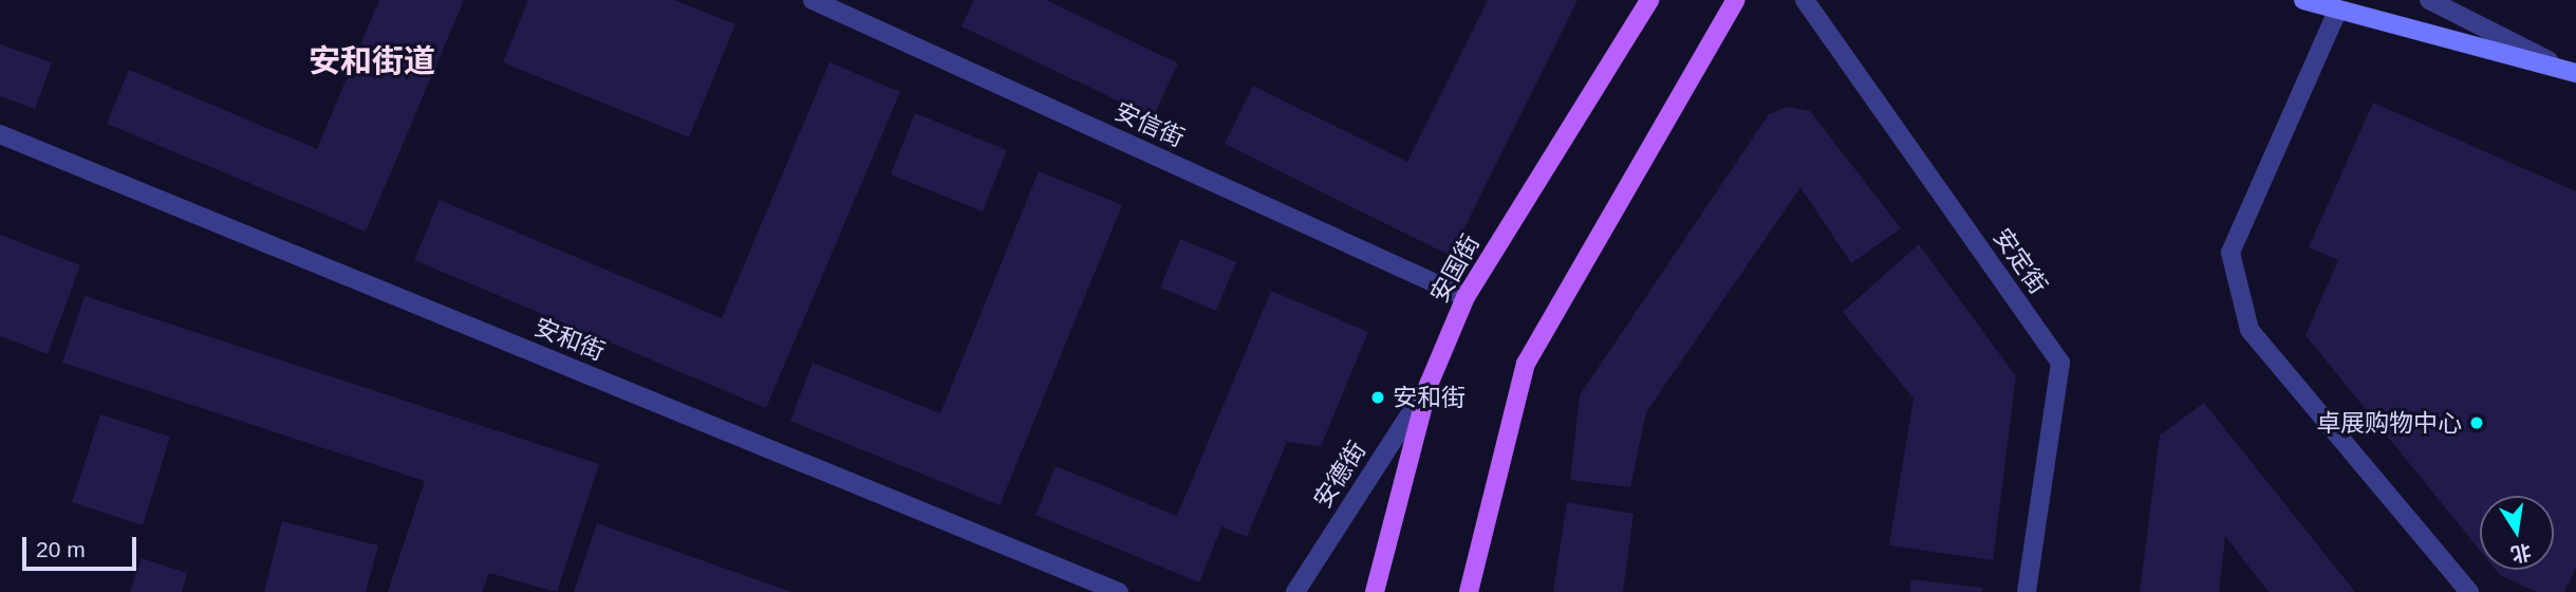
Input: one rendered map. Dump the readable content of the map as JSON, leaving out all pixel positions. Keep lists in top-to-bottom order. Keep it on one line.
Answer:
{"streets":{"main road":["安国街"],"street":["安信街","安定街","安和街","安德街"]},"crossings":[["安信街","安国街"],["安国街","安德街"]],"districts":["安和街道"],"places":["安和街","卓展购物中心"],"scale_bar":"20 m","north":"bottom"}
